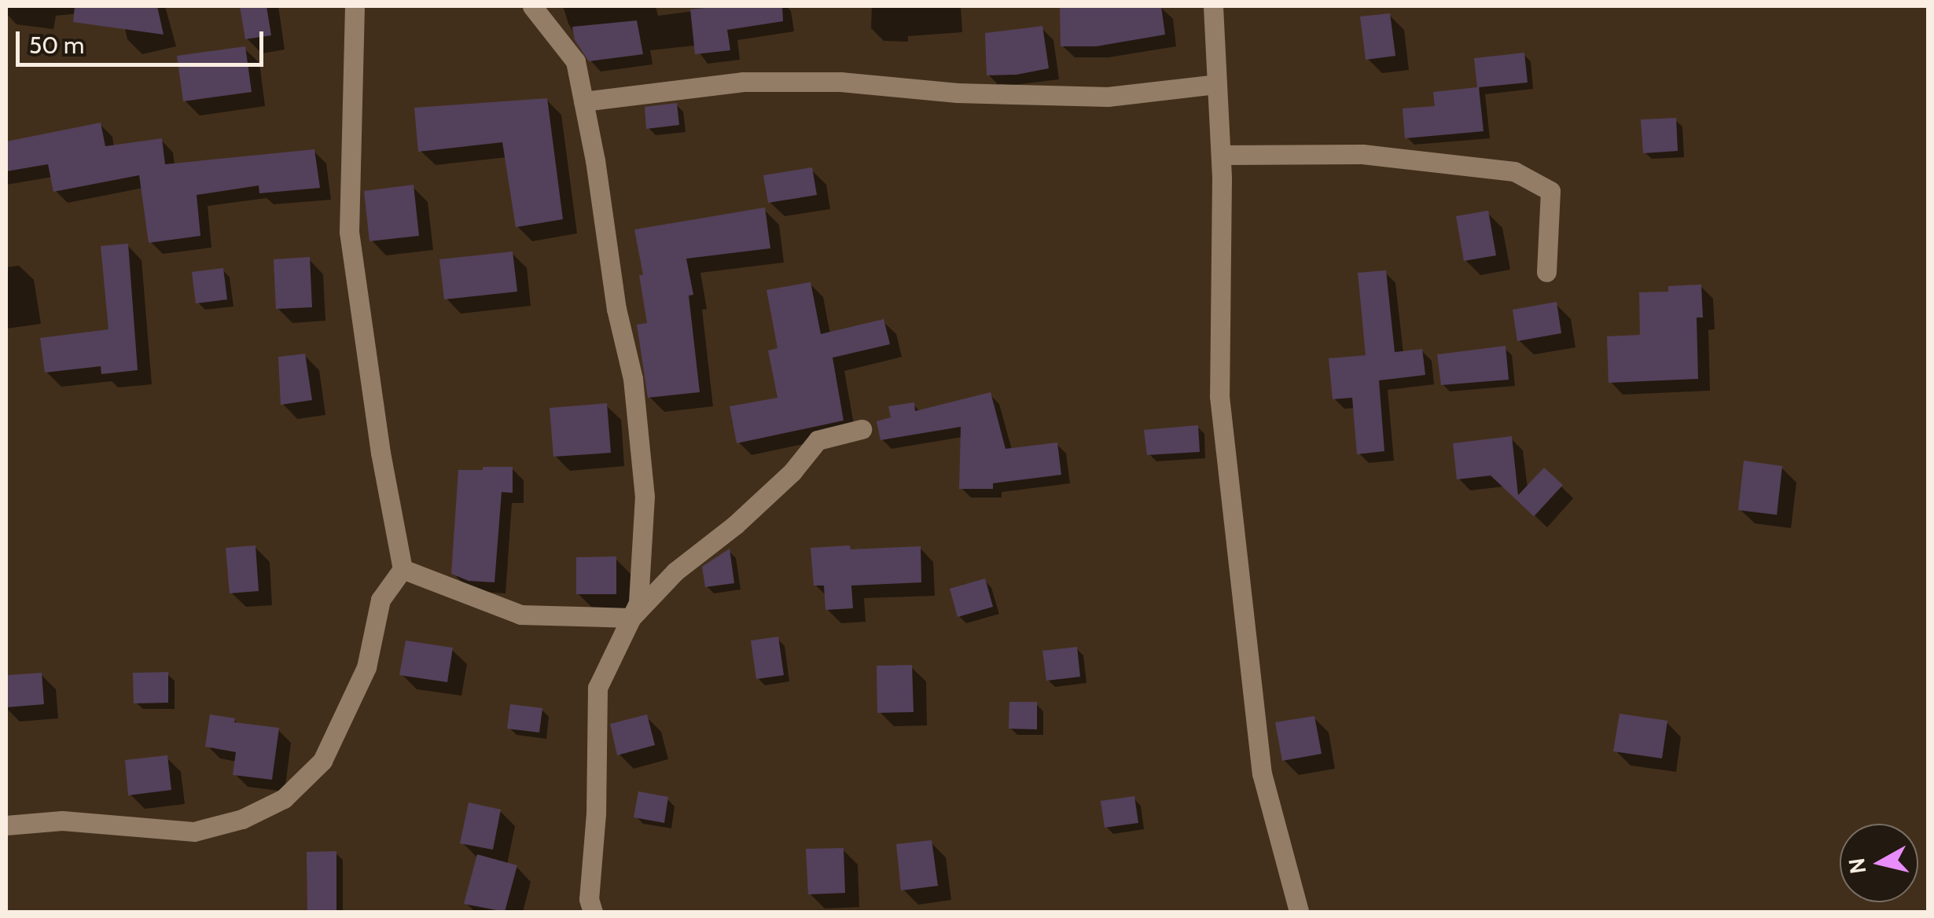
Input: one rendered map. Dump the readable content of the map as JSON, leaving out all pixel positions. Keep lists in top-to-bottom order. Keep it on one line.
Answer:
{"scale_bar":"50 m","north":"left"}
